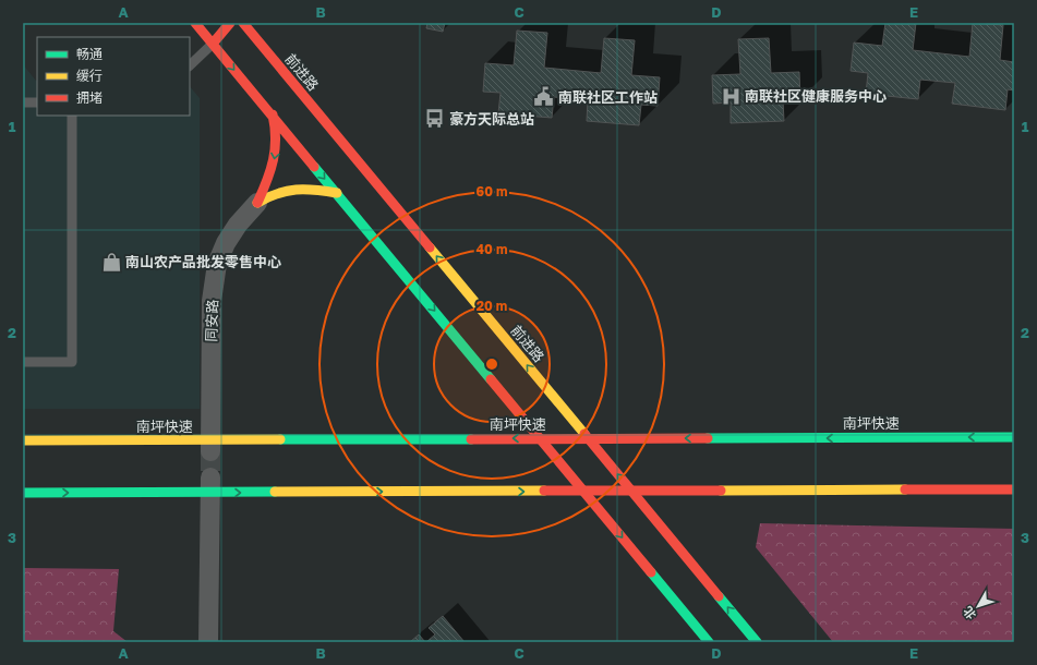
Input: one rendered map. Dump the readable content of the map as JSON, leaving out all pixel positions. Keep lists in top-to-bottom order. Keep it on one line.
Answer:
{"streets":{"main road":["前进路","南坪快速"],"street":["同安路"]},"places":{"hospital":["南联社区健康服务中心"],"public building":["南联社区工作站"],"bus stop":["豪方天际总站"],"shop":["南山农产品批发零售中心"]},"legend":["畅通","缓行","拥堵"],"north":"bottom left","grid":{"columns":["A","B","C","D","E"],"rows":["1","2","3"]},"rings":["60 m","40 m","20 m"]}
